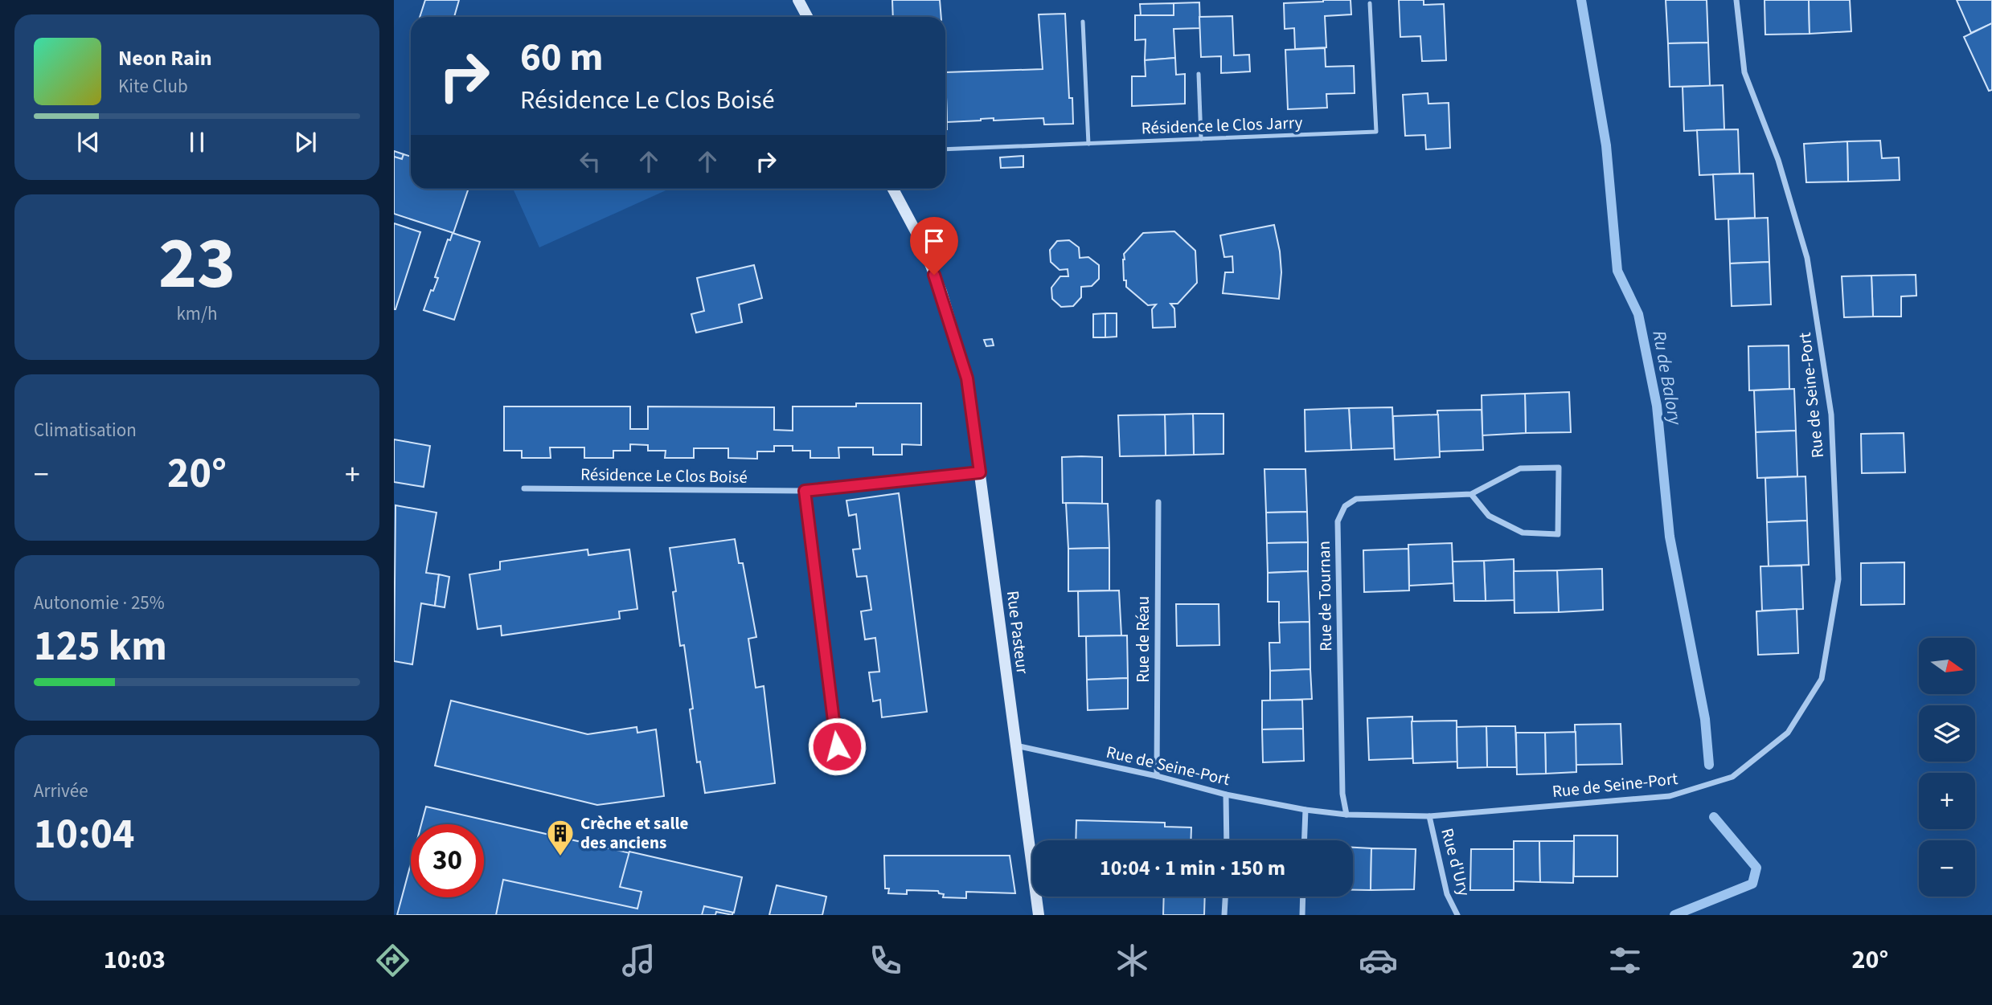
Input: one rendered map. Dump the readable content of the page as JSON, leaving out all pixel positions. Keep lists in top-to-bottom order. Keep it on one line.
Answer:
{"streets":{"street":["Rue de Seine-Port","Résidence Le Clos Boisé","Rue de Tournan","Rue Pasteur","Rue de Réau","Rue d'Ury"],"lane":["Résidence le Clos Jarry"]},"crossings":[["Rue de Seine-Port","Rue de Tournan"],["Rue de Seine-Port","Rue Pasteur"],["Rue de Seine-Port","Rue de Réau"],["Rue de Seine-Port","Rue d'Ury"],["Résidence Le Clos Boisé","Rue Pasteur"]],"water":["Ru de Balory"],"places":{"building":["Crèche et salle des anciens"]},"north":"right","page":{"turn":["60 m","Résidence Le Clos Boisé"],"song":["Neon Rain","Kite Club"],"tile":[["23","km/h"],"Climatisation",["Autonomie · 25%","125 km"],["Arrivée","10:04"]],"heat":["−","20°","+"],"map_buttons":["+","−"],"limit":"30","trip":"10:04 · 1 min · 150 m","tabs":["10:03","20°"]}}
